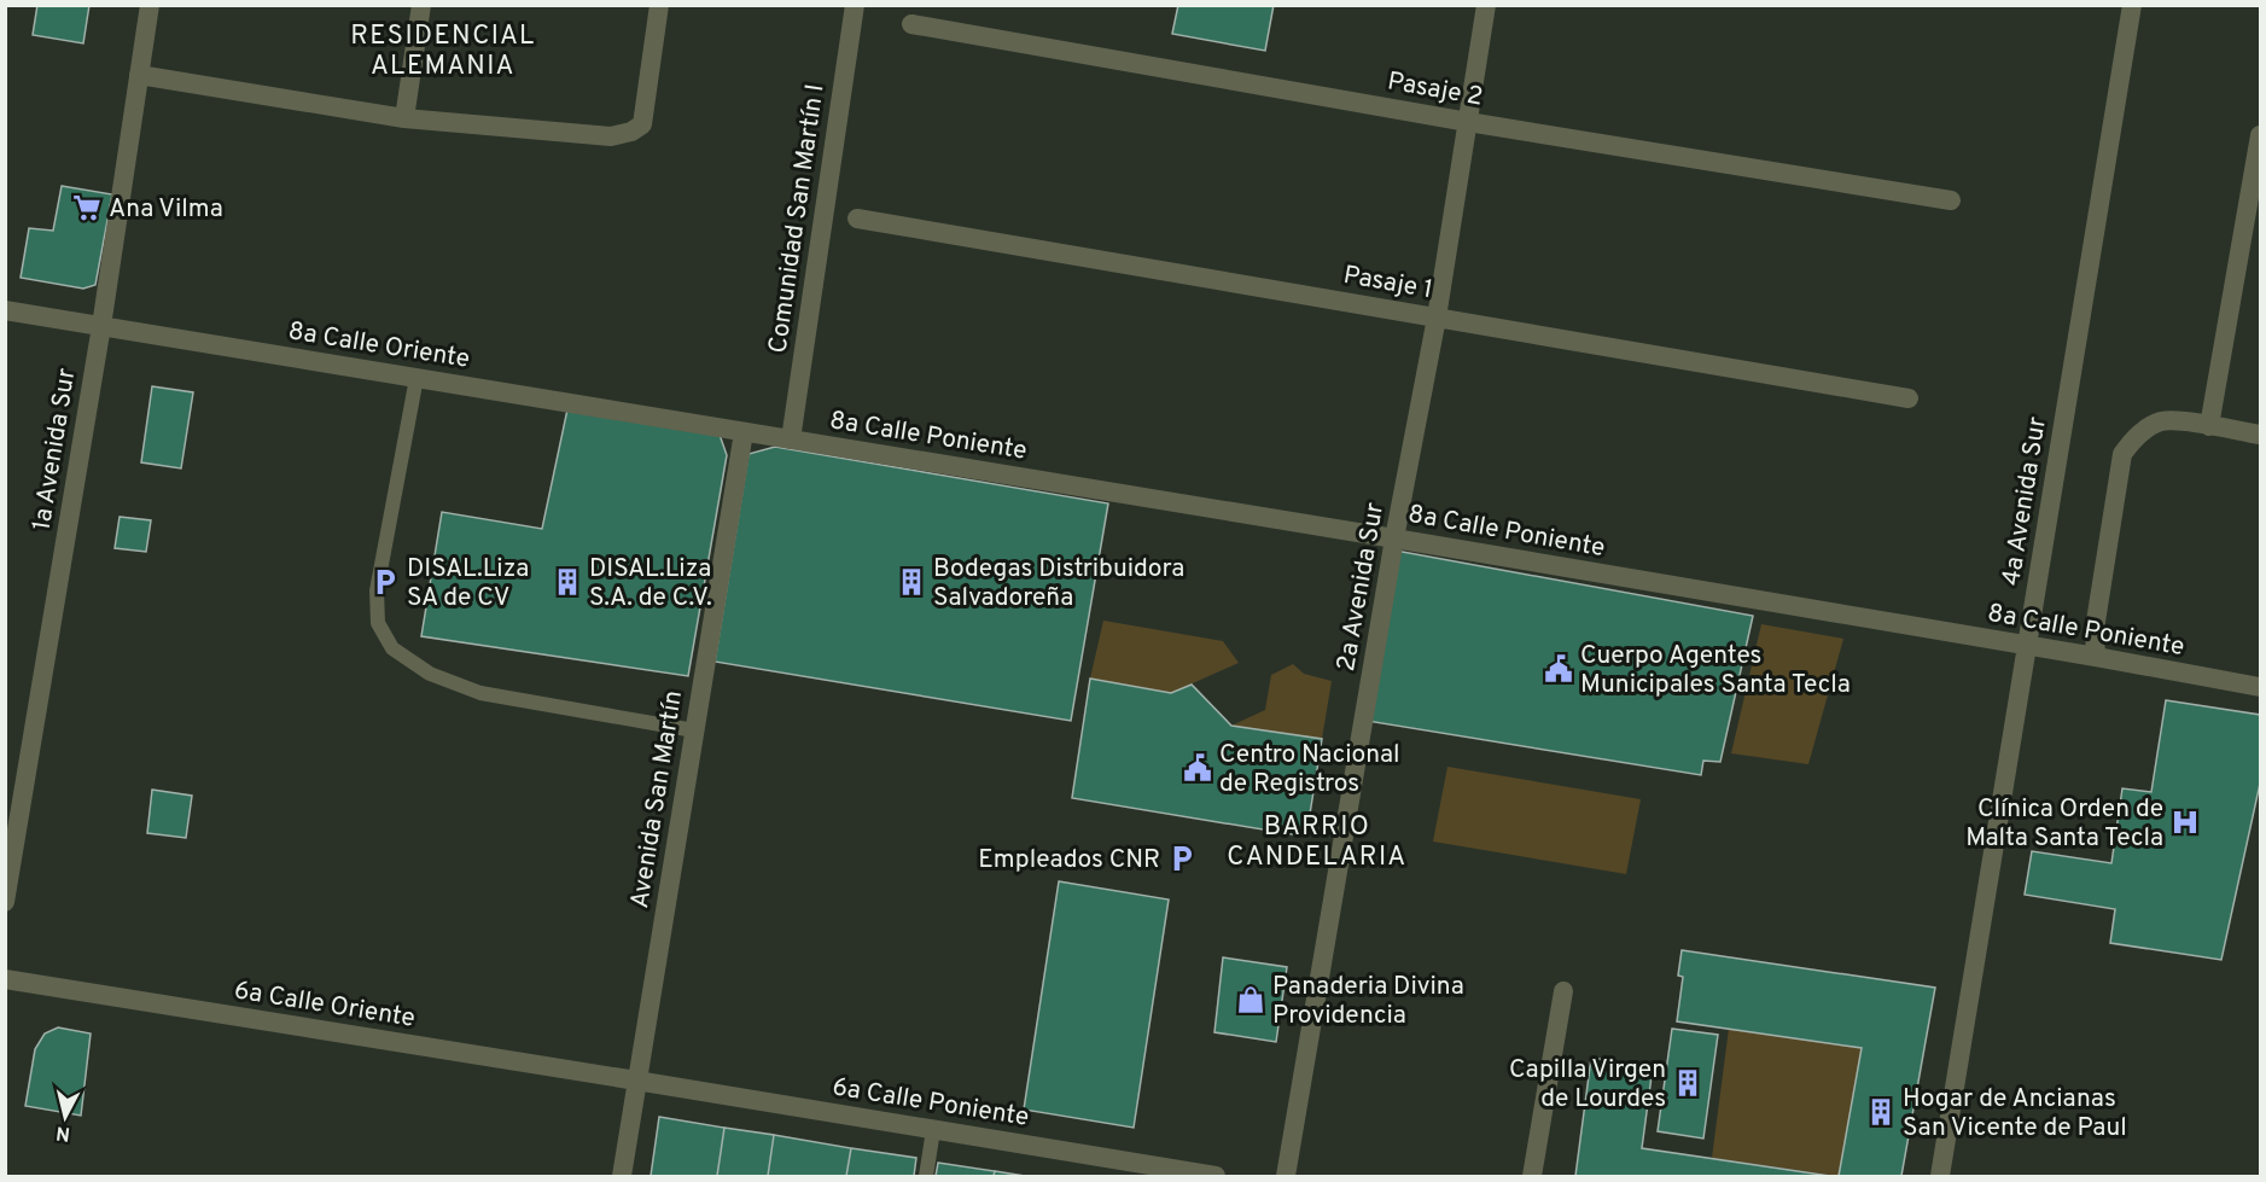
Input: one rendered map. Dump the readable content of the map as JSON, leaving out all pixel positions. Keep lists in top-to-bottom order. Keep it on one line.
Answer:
{"streets":{"street":["Pasaje 2","Comunidad San Martín I","Pasaje 1","8a Calle Oriente","8a Calle Poniente","1a Avenida Sur","4a Avenida Sur","2a Avenida Sur","Avenida San Martín","6a Calle Oriente","6a Calle Poniente"]},"crossings":[["Pasaje 2","2a Avenida Sur"],["Comunidad San Martín I","8a Calle Poniente"],["Pasaje 1","2a Avenida Sur"],["8a Calle Oriente","8a Calle Poniente"],["8a Calle Oriente","1a Avenida Sur"],["8a Calle Oriente","Avenida San Martín"],["8a Calle Poniente","4a Avenida Sur"],["8a Calle Poniente","2a Avenida Sur"],["8a Calle Poniente","Avenida San Martín"],["Avenida San Martín","6a Calle Oriente"],["Avenida San Martín","6a Calle Poniente"],["6a Calle Oriente","6a Calle Poniente"]],"districts":["RESIDENCIAL ALEMANIA","BARRIO CANDELARIA"],"places":{"supermarket":["Ana Vilma"],"parking":["DISAL.Liza SA de CV","Empleados CNR"],"building":["DISAL.Liza S.A. de C.V.","Bodegas Distribuidora Salvadoreña","Capilla Virgen de Lourdes","Hogar de Ancianas San Vicente de Paul"],"public building":["Cuerpo Agentes Municipales Santa Tecla","Centro Nacional de Registros"],"hospital":["Clínica Orden de Malta Santa Tecla"],"shop":["Panaderia Divina Providencia"]},"north":"bottom"}
